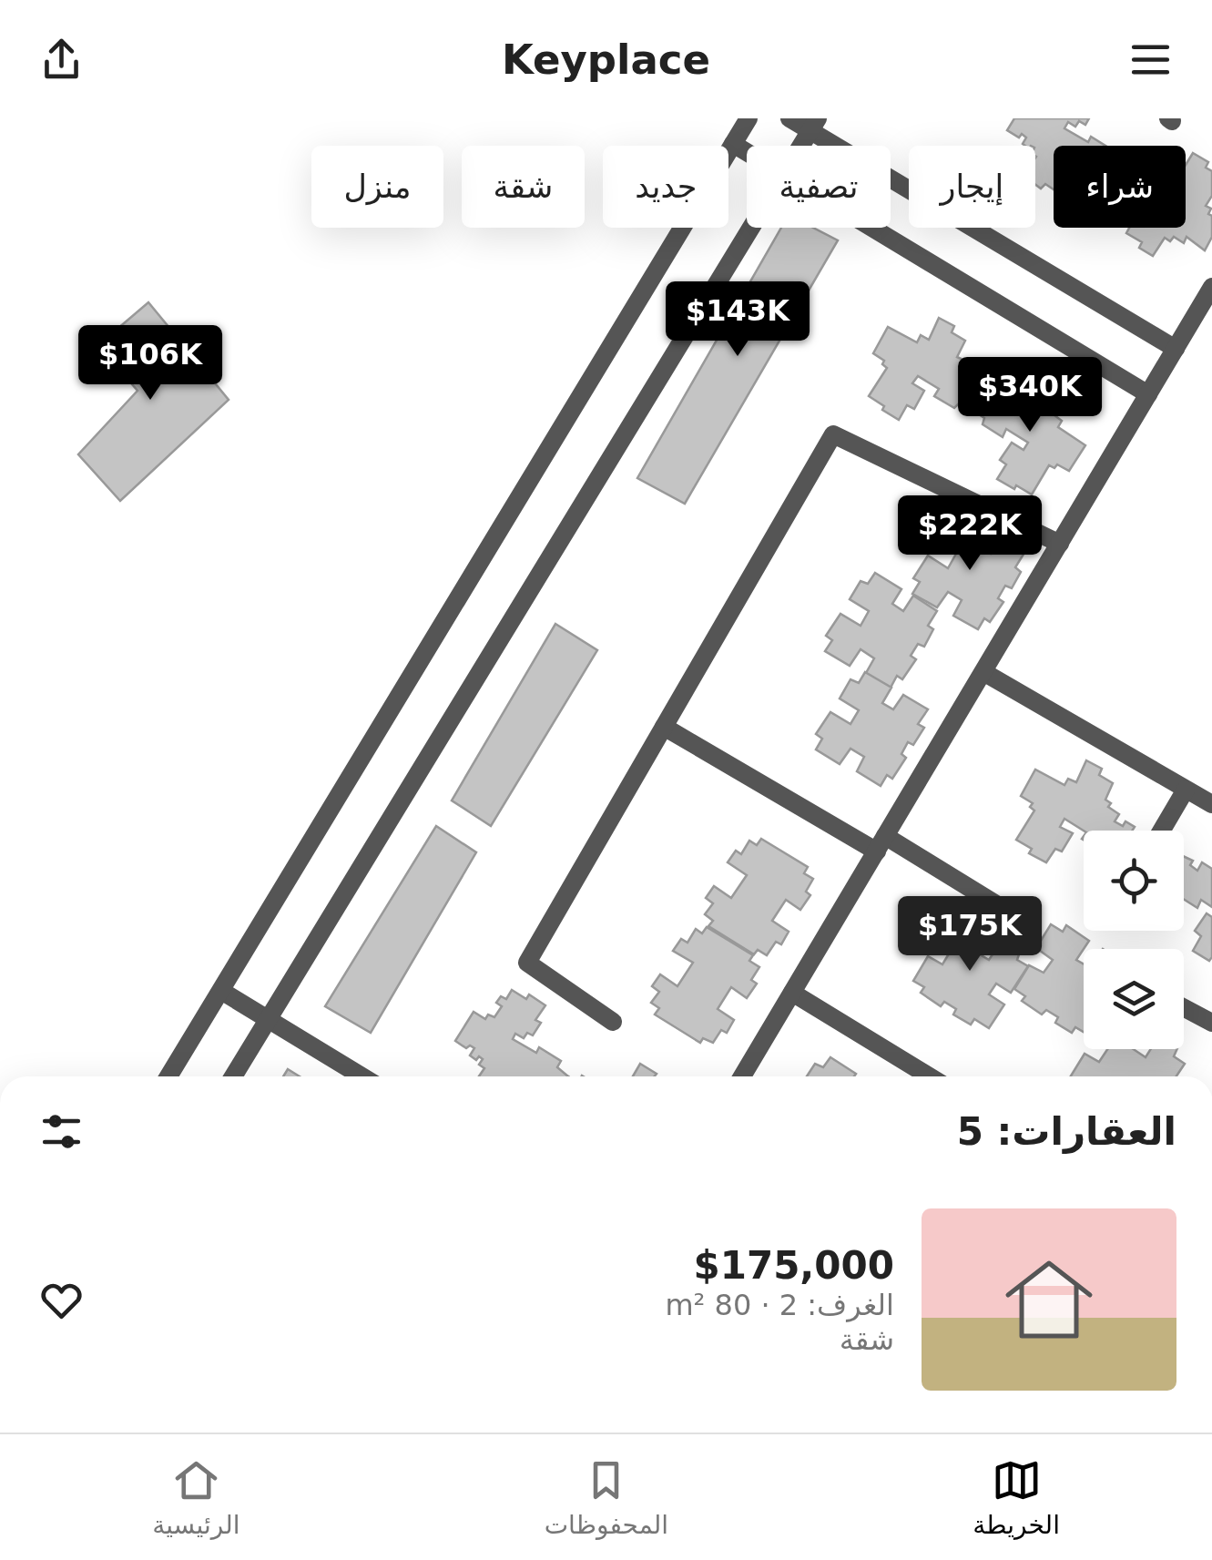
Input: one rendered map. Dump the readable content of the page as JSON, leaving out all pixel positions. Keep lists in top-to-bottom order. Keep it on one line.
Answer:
{"page":{"header":"Keyplace","chip":["شراء","إيجار","تصفية","جديد","شقة","منزل"],"price":["$143K","$106K","$340K","$222K","$175K"],"heading":"العقارات: 5","list":[{"name":"$175,000","note":"الغرف: 2 · 80 m² · شقة"}],"tabs":["الخريطة","المحفوظات","الرئيسية"]}}
